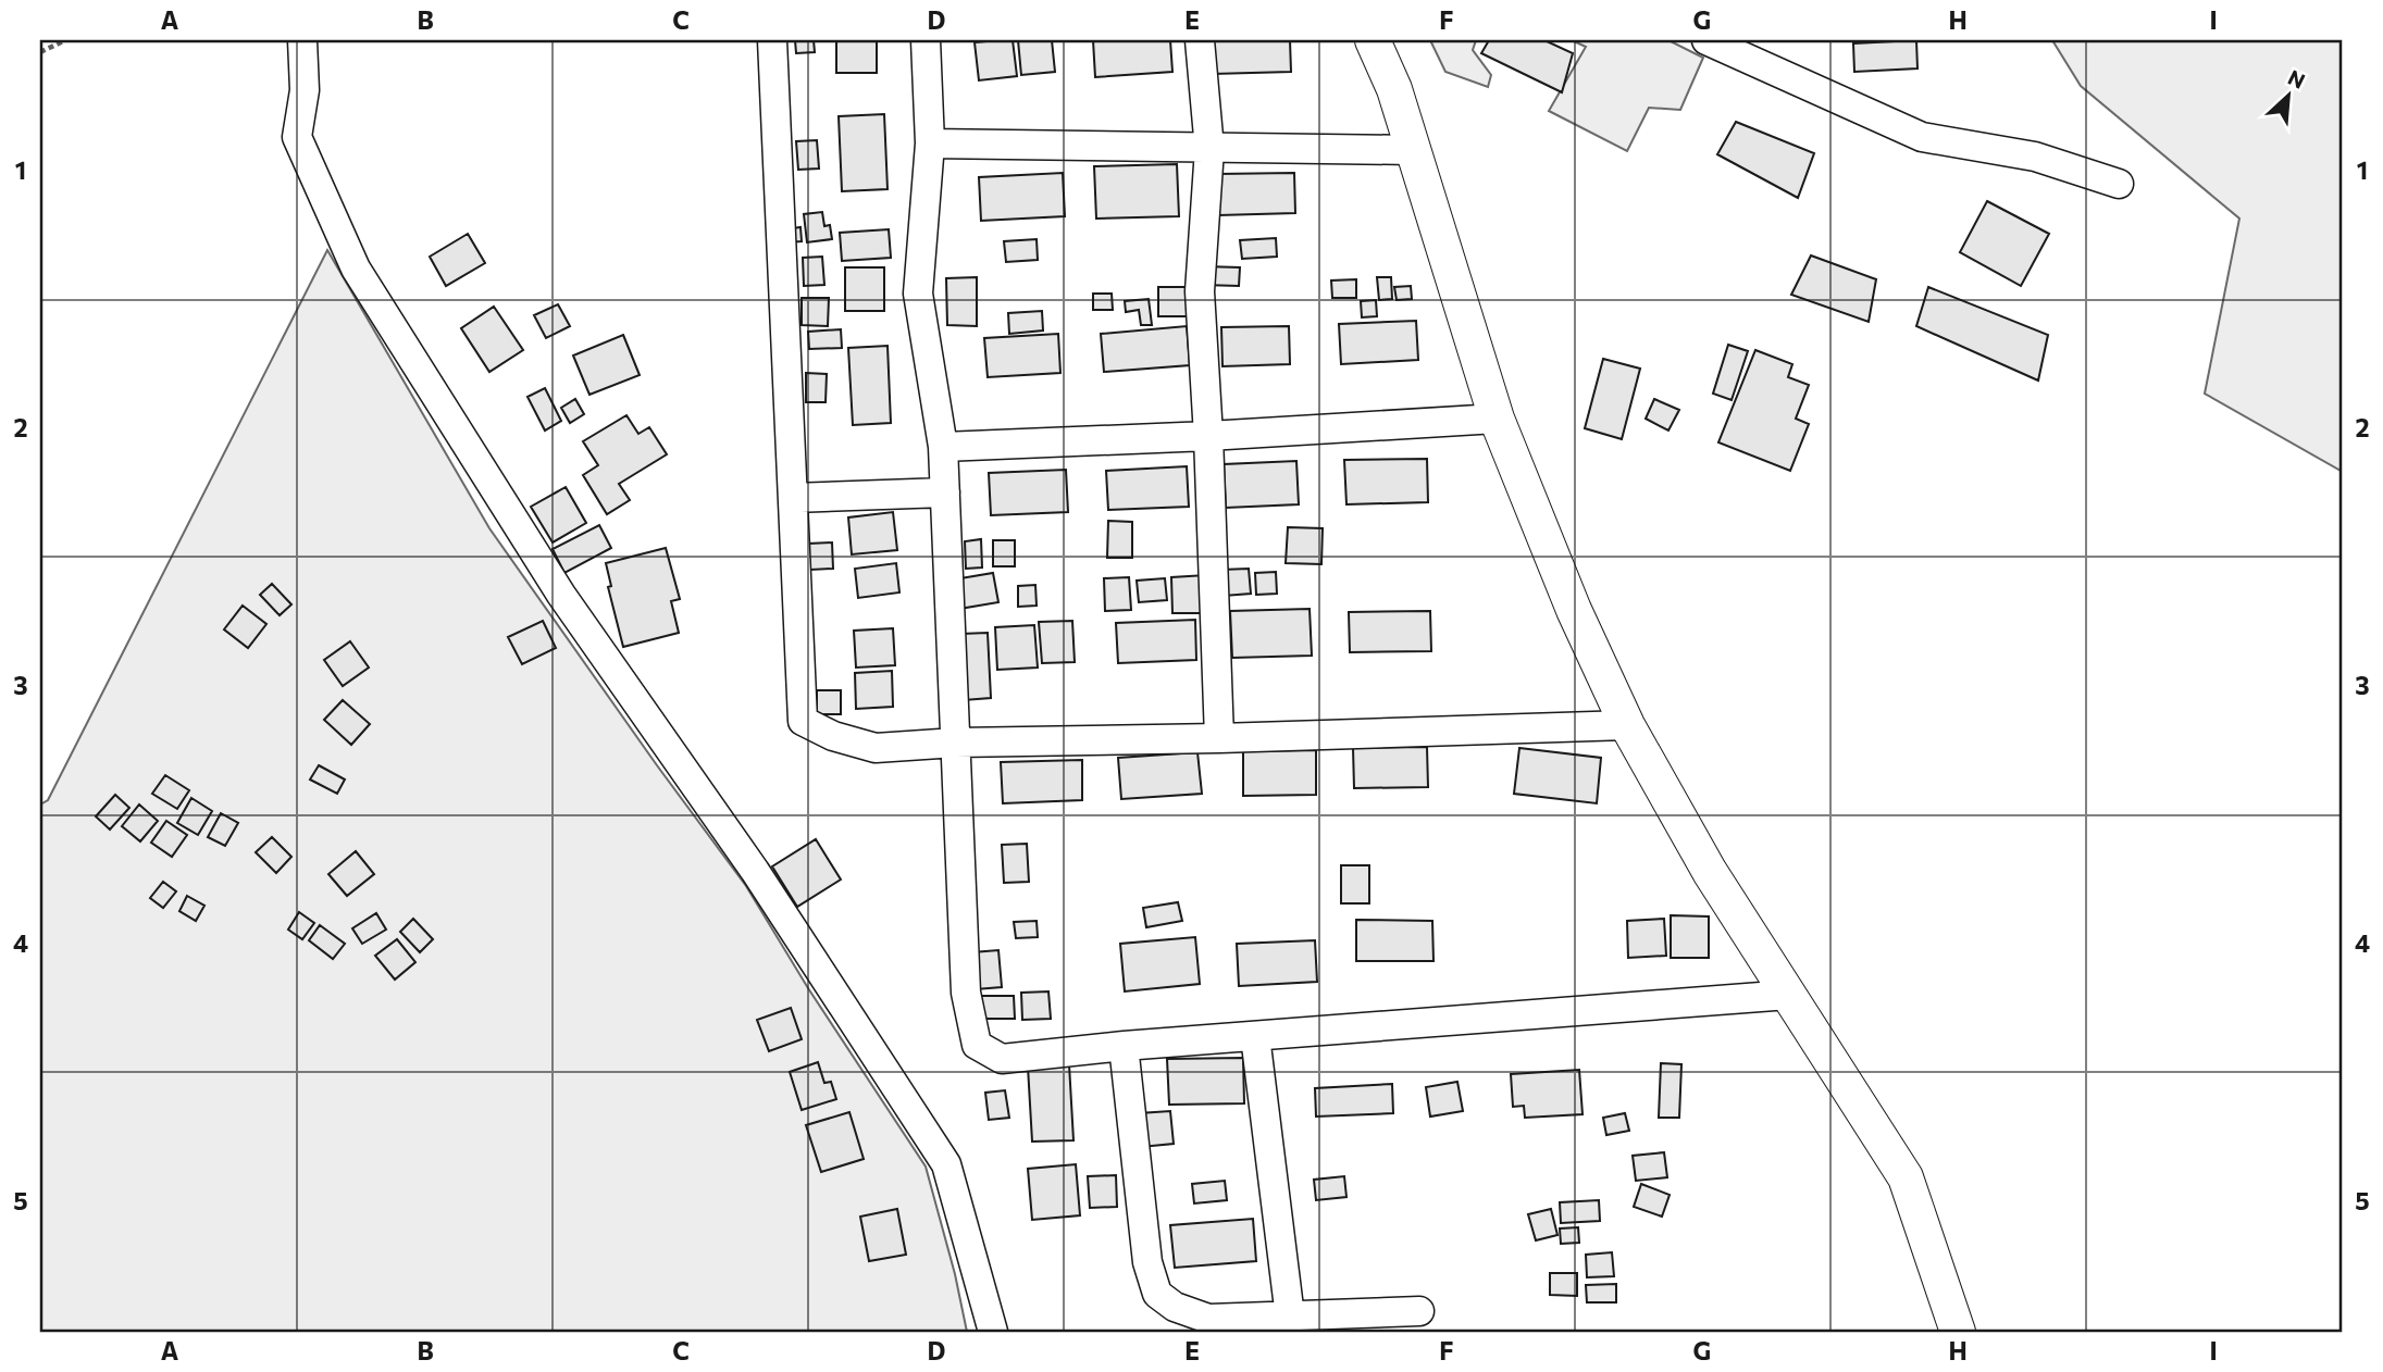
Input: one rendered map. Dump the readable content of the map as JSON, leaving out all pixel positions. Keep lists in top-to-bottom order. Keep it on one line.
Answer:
{"north":"top right","grid":{"columns":["A","B","C","D","E","F","G","H","I"],"rows":["1","2","3","4","5"]}}
